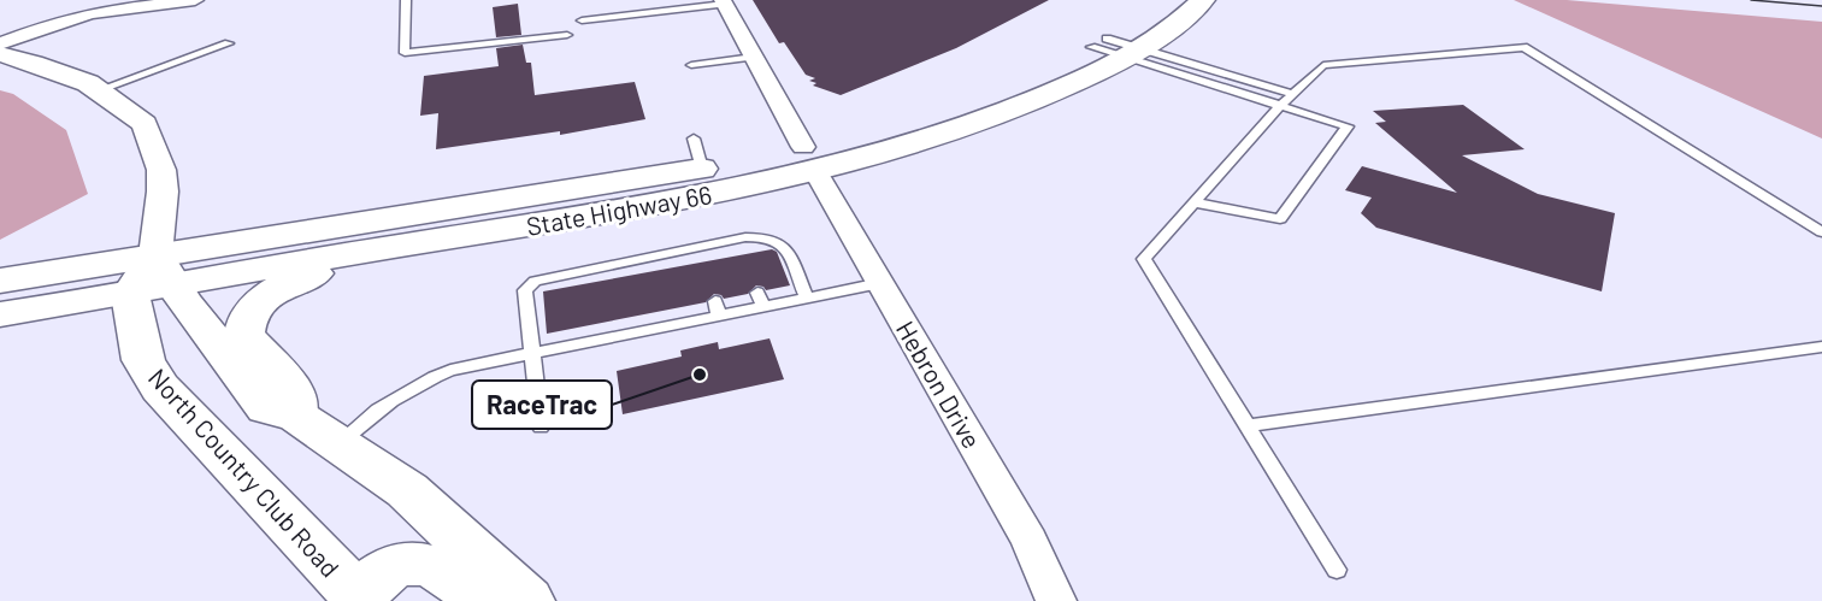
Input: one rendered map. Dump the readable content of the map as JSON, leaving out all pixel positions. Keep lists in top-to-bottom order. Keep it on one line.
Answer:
{"streets":{"main road":["State Highway 66","North Country Club Road"],"street":["Hebron Drive"]},"crossings":[["State Highway 66","Hebron Drive"],["State Highway 66","North Country Club Road"]],"places":["RaceTrac"]}
